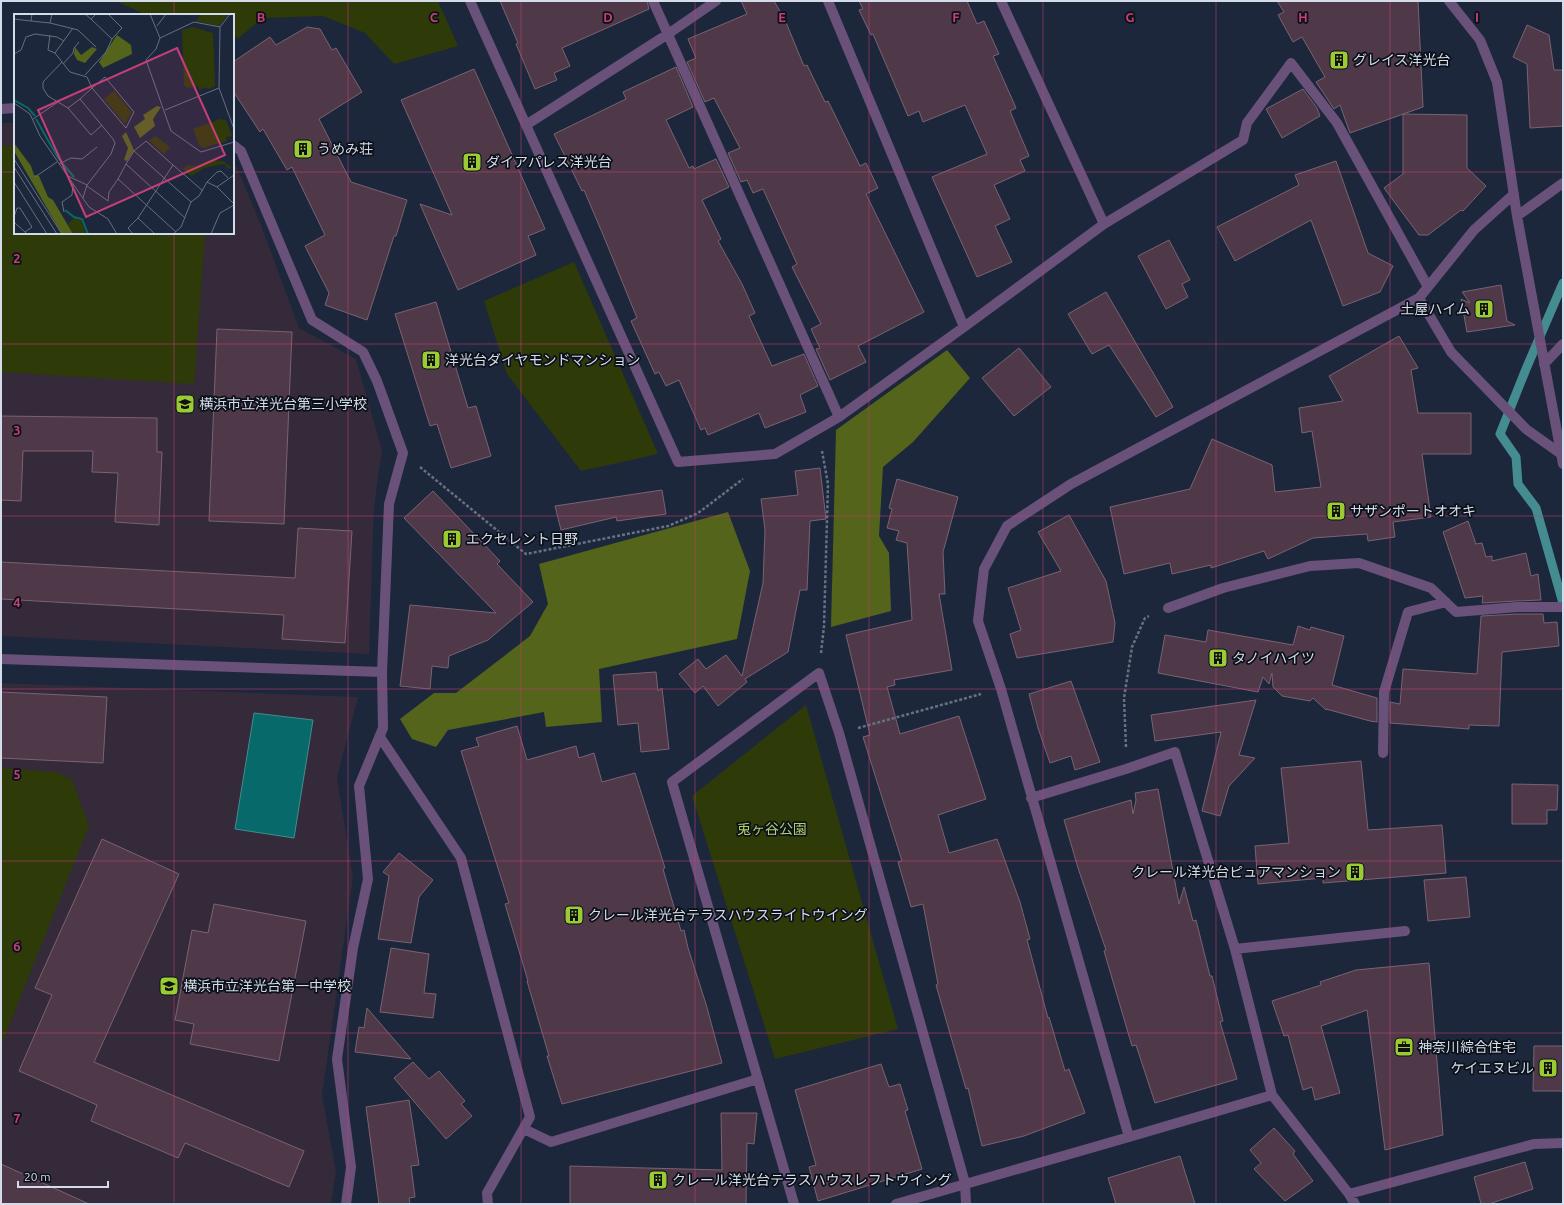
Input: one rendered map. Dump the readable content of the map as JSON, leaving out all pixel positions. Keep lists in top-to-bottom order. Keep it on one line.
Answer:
{"parks":["兎ヶ谷公園"],"places":{"building":["グレイス洋光台","うめみ荘","ダイアパレス洋光台","土屋ハイム","洋光台ダイヤモンドマンション","サザンポートオオキ","エクセレント日野","タノイハイツ","クレール洋光台ピュアマンション","クレール洋光台テラスハウスライトウイング","ケイエヌビル","クレール洋光台テラスハウスレフトウイング"],"school or university":["横浜市立洋光台第三小学校","横浜市立洋光台第一中学校"],"office":["神奈川綜合住宅"]},"scale_bar":"20 m","grid":{"columns":["B","C","D","E","F","G","H","I"],"rows":["2","3","4","5","6","7"]}}
